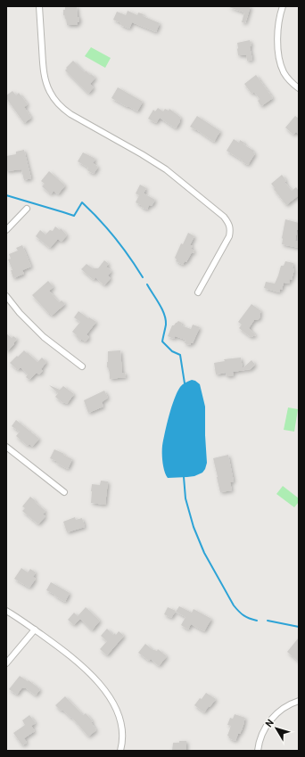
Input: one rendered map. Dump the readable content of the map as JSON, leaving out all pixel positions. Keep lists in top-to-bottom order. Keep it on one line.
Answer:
{"north":"top left"}
